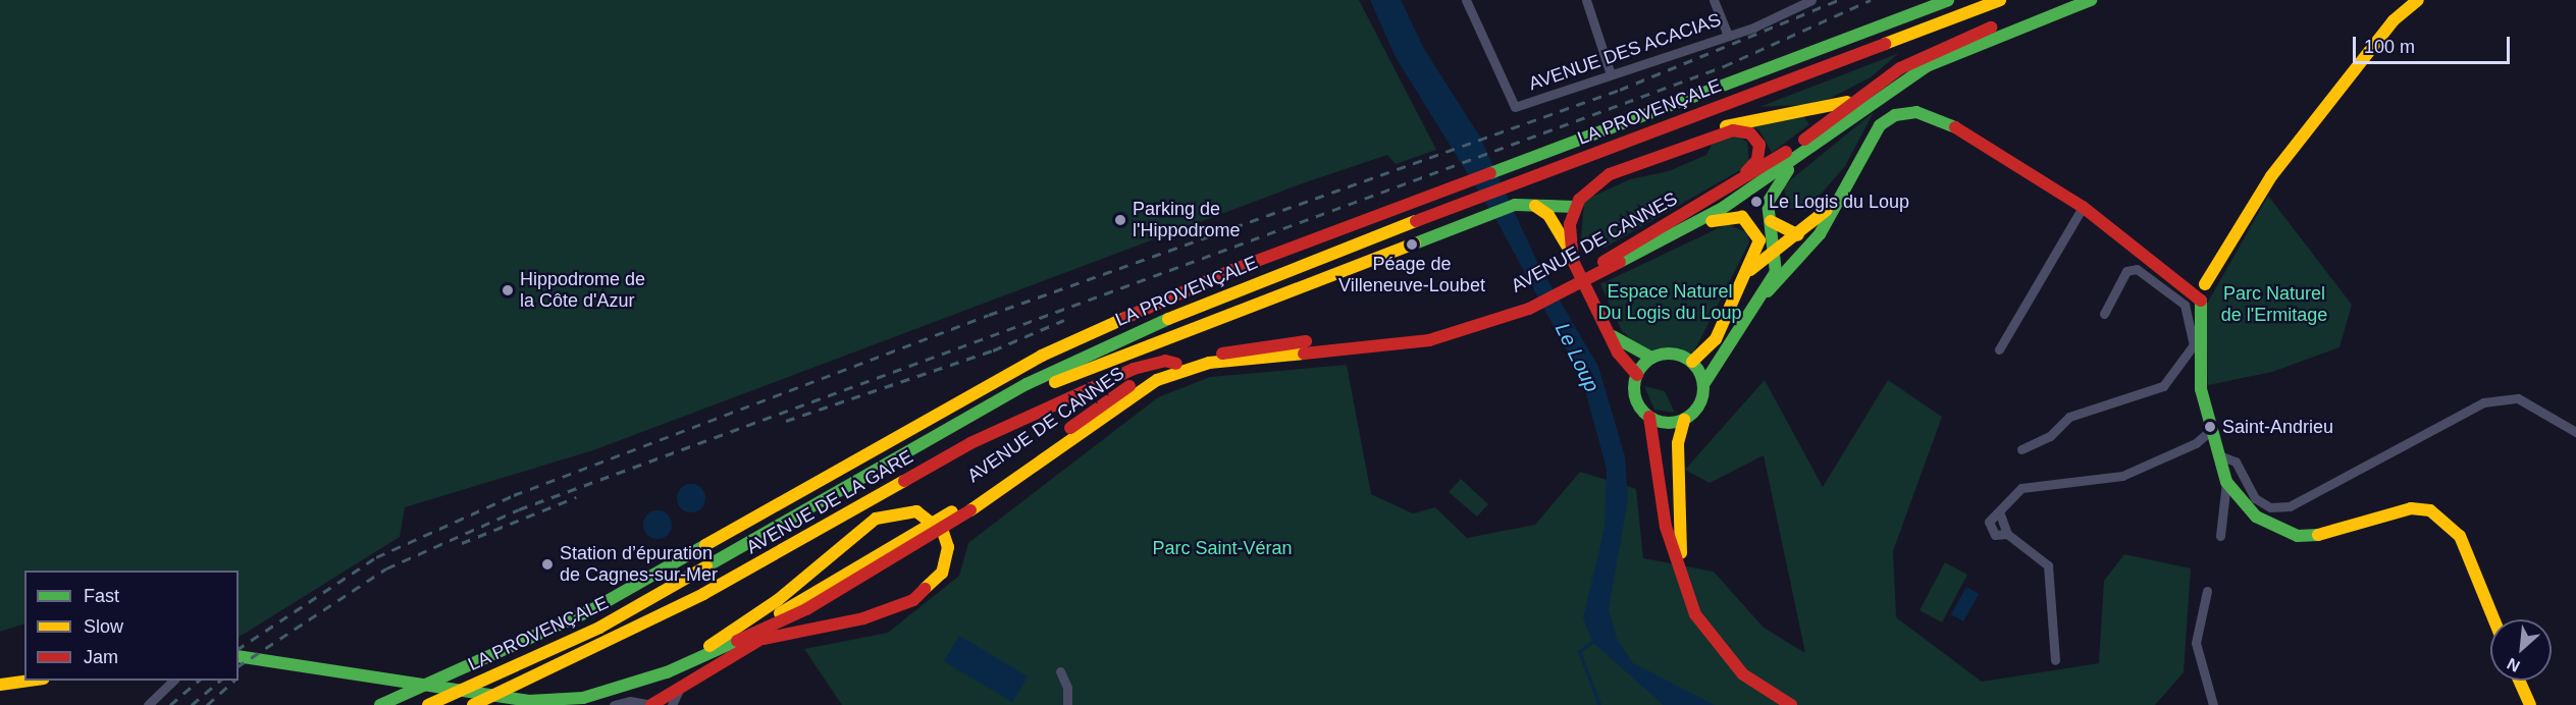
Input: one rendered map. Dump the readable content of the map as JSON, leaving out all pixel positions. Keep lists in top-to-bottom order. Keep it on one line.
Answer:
{"streets":{"main road":["LA PROVENÇALE","AVENUE DE CANNES","AVENUE DE LA GARE"],"street":["AVENUE DES ACACIAS"]},"crossings":[["AVENUE DE CANNES","AVENUE DE LA GARE"]],"water":["Le Loup"],"parks":["Espace Naturel Du Logis du Loup","Parc Naturel de l'Ermitage","Parc Saint-Véran"],"places":["Le Logis du Loup","Parking de l'Hippodrome","Péage de Villeneuve-Loubet","Hippodrome de la Côte d'Azur","Saint-Andrieu","Station d’épuration de Cagnes-sur-Mer"],"legend":["Fast","Slow","Jam"],"scale_bar":"100 m","north":"bottom left"}
